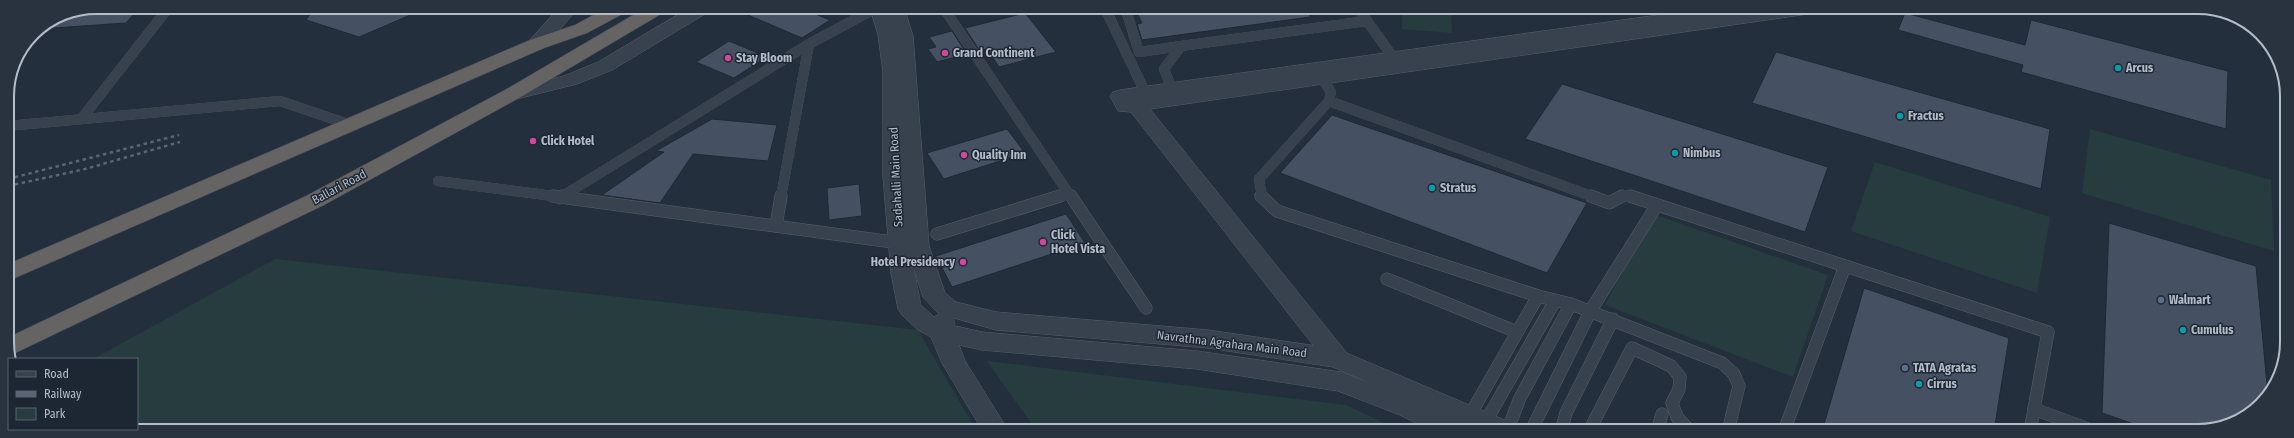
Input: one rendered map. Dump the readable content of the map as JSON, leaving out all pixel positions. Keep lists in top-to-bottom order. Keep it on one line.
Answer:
{"streets":{"highway":["Ballari Road"],"street":["Sadahalli Main Road","Navrathna Agrahara Main Road"]},"crossings":[["Sadahalli Main Road","Navrathna Agrahara Main Road"]],"places":["Grand Continent","Stay Bloom","Arcus","Fractus","Click Hotel","Nimbus","Quality Inn","Stratus","Click Hotel Vista","Hotel Presidency","Walmart","Cumulus","TATA Agratas","Cirrus"],"legend":["Road","Railway","Park"]}
